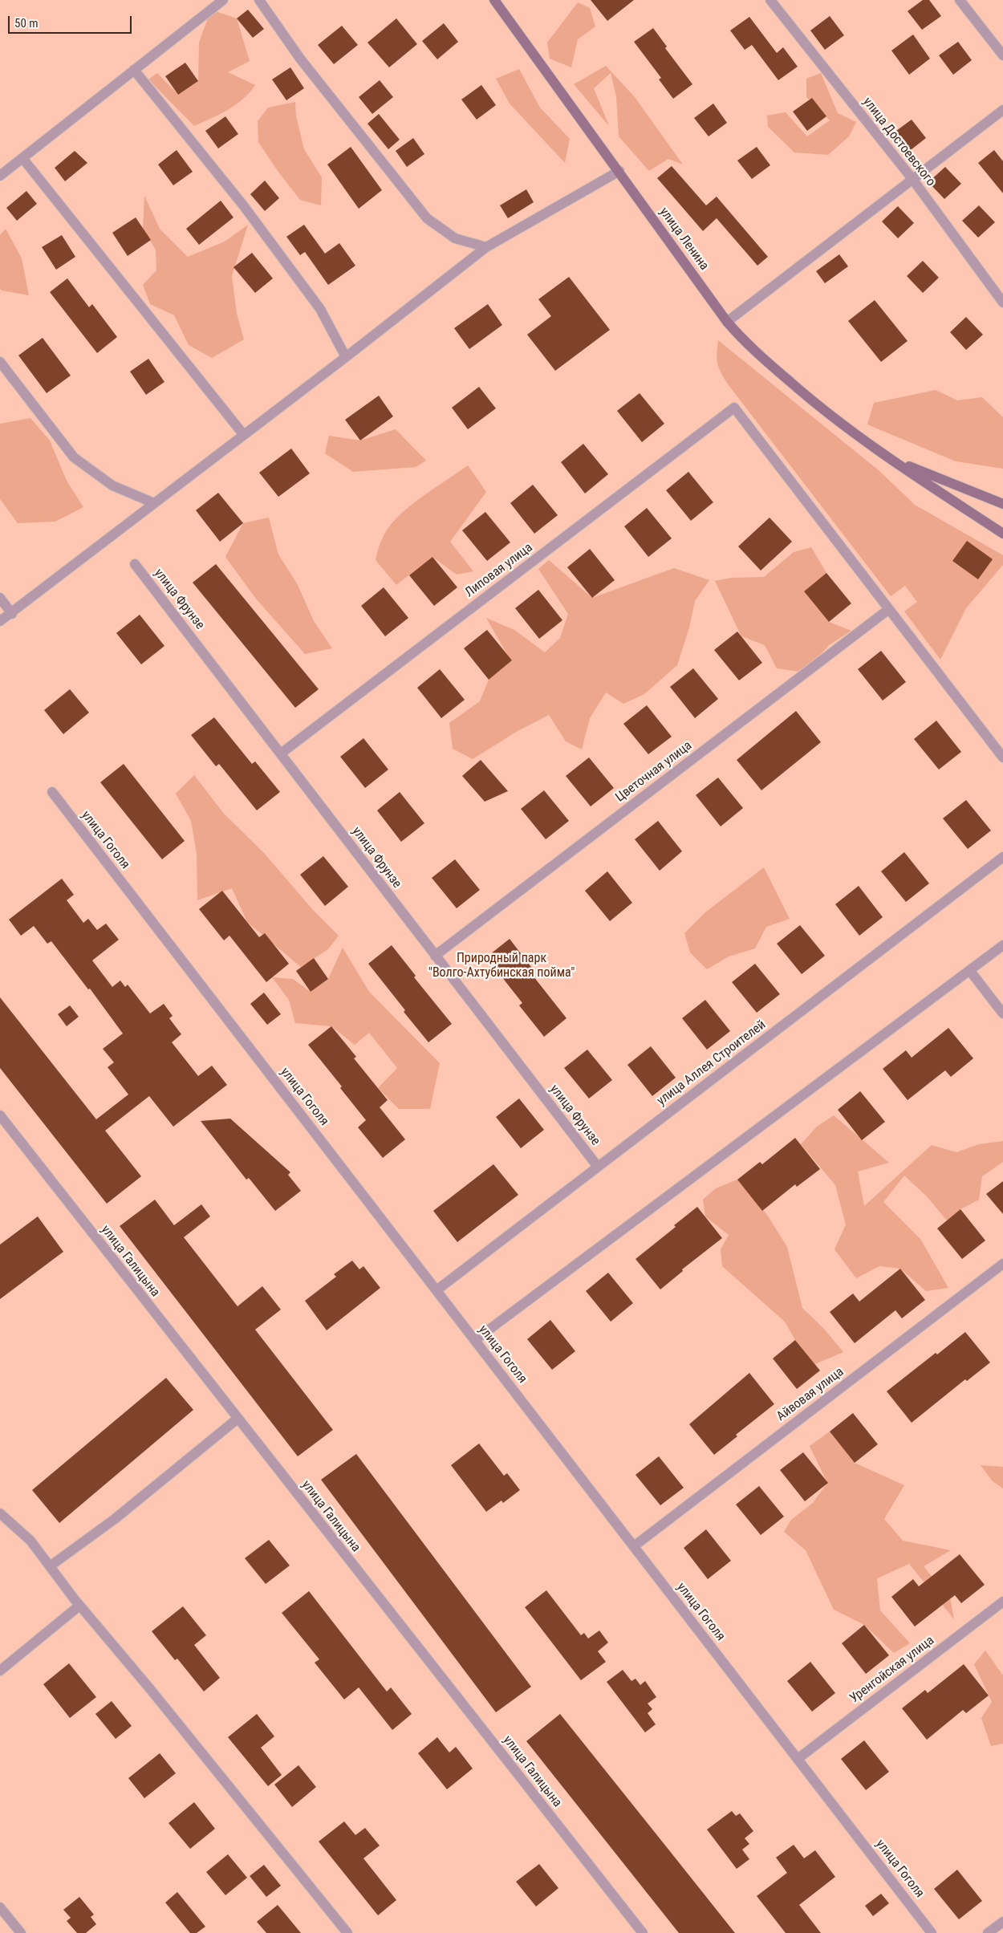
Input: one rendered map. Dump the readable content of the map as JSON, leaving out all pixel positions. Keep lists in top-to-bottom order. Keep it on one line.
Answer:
{"streets":{"street":["улица Достоевского","улица Ленина","Липовая улица","улица Фрунзе","Цветочная улица","улица Гоголя","улица Аллея Строителей","улица Галицына","Айвовая улица","Уренгойская улица"]},"crossings":[["Липовая улица","улица Фрунзе"],["Липовая улица","Цветочная улица"],["улица Фрунзе","Цветочная улица"],["улица Фрунзе","улица Аллея Строителей"],["улица Гоголя","улица Аллея Строителей"],["улица Гоголя","Айвовая улица"],["улица Гоголя","Уренгойская улица"]],"parks":["Природный парк \"Волго-Ахтубинская пойма\""],"scale_bar":"50 m"}
